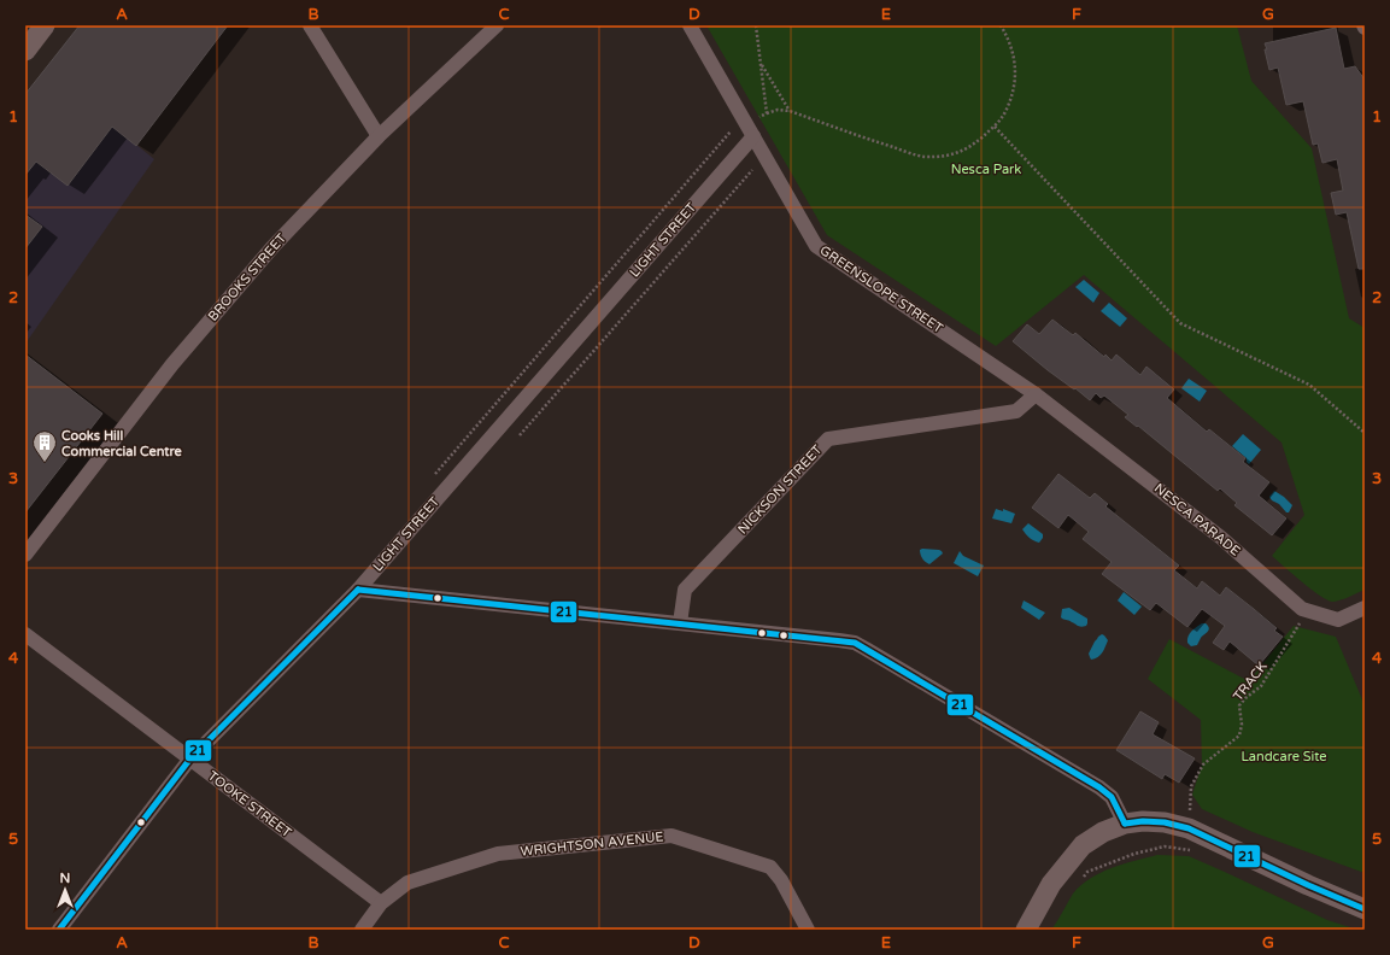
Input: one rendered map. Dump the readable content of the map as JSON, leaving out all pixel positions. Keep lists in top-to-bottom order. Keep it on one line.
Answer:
{"streets":{"street":["LIGHT STREET","BROOKS STREET","GREENSLOPE STREET","NICKSON STREET","NESCA PARADE","TOOKE STREET","WRIGHTSON AVENUE"],"path":["TRACK"]},"crossings":[["LIGHT STREET","GREENSLOPE STREET"],["LIGHT STREET","TOOKE STREET"],["GREENSLOPE STREET","NICKSON STREET"],["GREENSLOPE STREET","NESCA PARADE"],["NICKSON STREET","NESCA PARADE"],["NESCA PARADE","TRACK"],["TOOKE STREET","WRIGHTSON AVENUE"]],"parks":["Nesca Park","Landcare Site"],"places":{"building":["Cooks Hill Commercial Centre"]},"lines":["transit line 21"],"north":"top","grid":{"columns":["A","B","C","D","E","F","G"],"rows":["1","2","3","4","5"]}}
